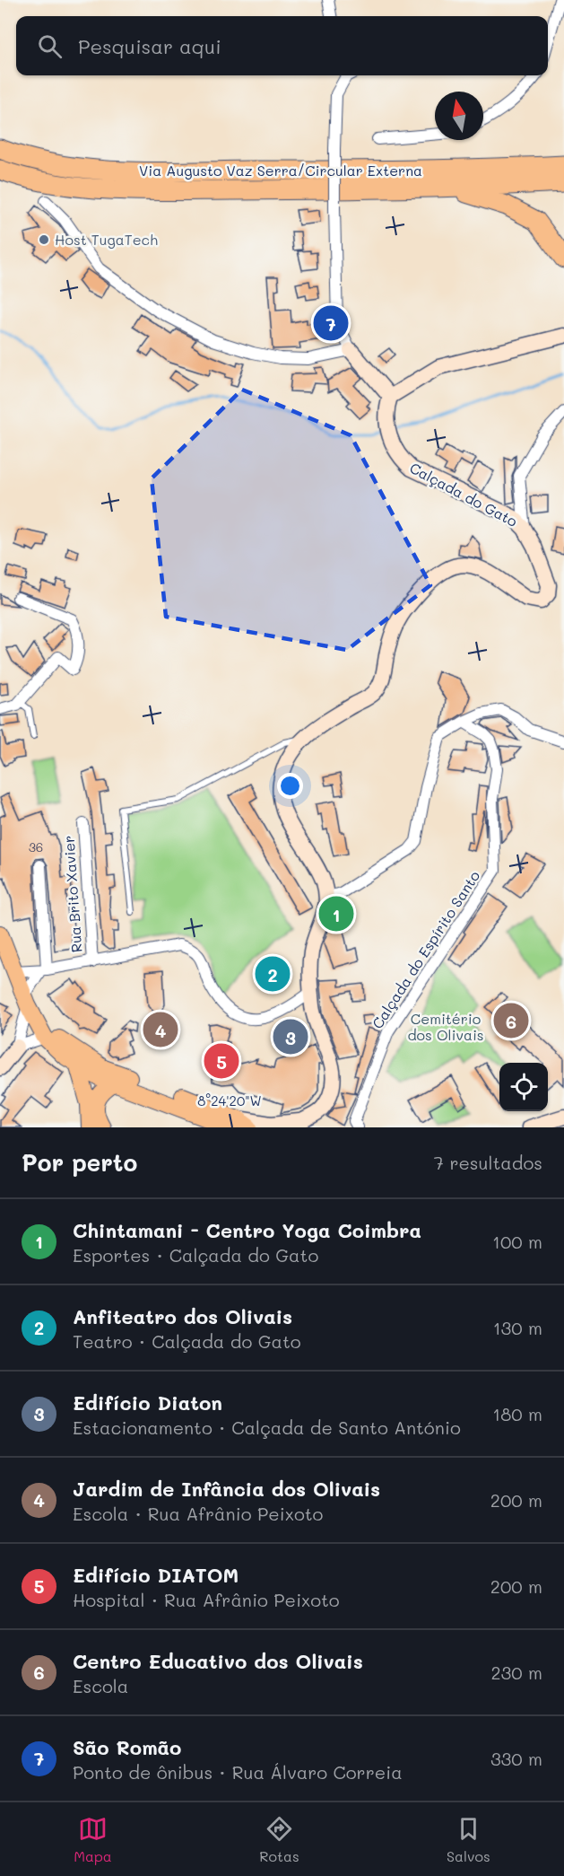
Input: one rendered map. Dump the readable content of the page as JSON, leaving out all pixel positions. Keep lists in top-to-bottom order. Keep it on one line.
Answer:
{"streets":{"highway":["Via Augusto Vaz Serra/Circular Externa"],"street":["Calçada do Gato","Rua Brito Xavier","Calçada do Espírito Santo"]},"parks":["Cemitério dos Olivais"],"places":["Host TugaTech"],"house_numbers":["36"],"north":"top","page":{"search":"Pesquisar aqui","pins":["7","1","2","6","4","3","5"],"heading":["Por perto","7 resultados"],"list":[{"mark":"1","name":"Chintamani - Centro Yoga Coimbra","note":"Esportes · Calçada do Gato","value":"100 m"},{"mark":"2","name":"Anfiteatro dos Olivais","note":"Teatro · Calçada do Gato","value":"130 m"},{"mark":"3","name":"Edifício Diaton","note":"Estacionamento · Calçada de Santo António","value":"180 m"},{"mark":"4","name":"Jardim de Infância dos Olivais","note":"Escola · Rua Afrânio Peixoto","value":"200 m"},{"mark":"5","name":"Edifício DIATOM","note":"Hospital · Rua Afrânio Peixoto","value":"200 m"},{"mark":"6","name":"Centro Educativo dos Olivais","note":"Escola","value":"230 m"},{"mark":"7","name":"São Romão","note":"Ponto de ônibus · Rua Álvaro Correia","value":"330 m"}],"nav":["Mapa","Rotas","Salvos"]},"coordinates":["8°24'20\"W"]}
